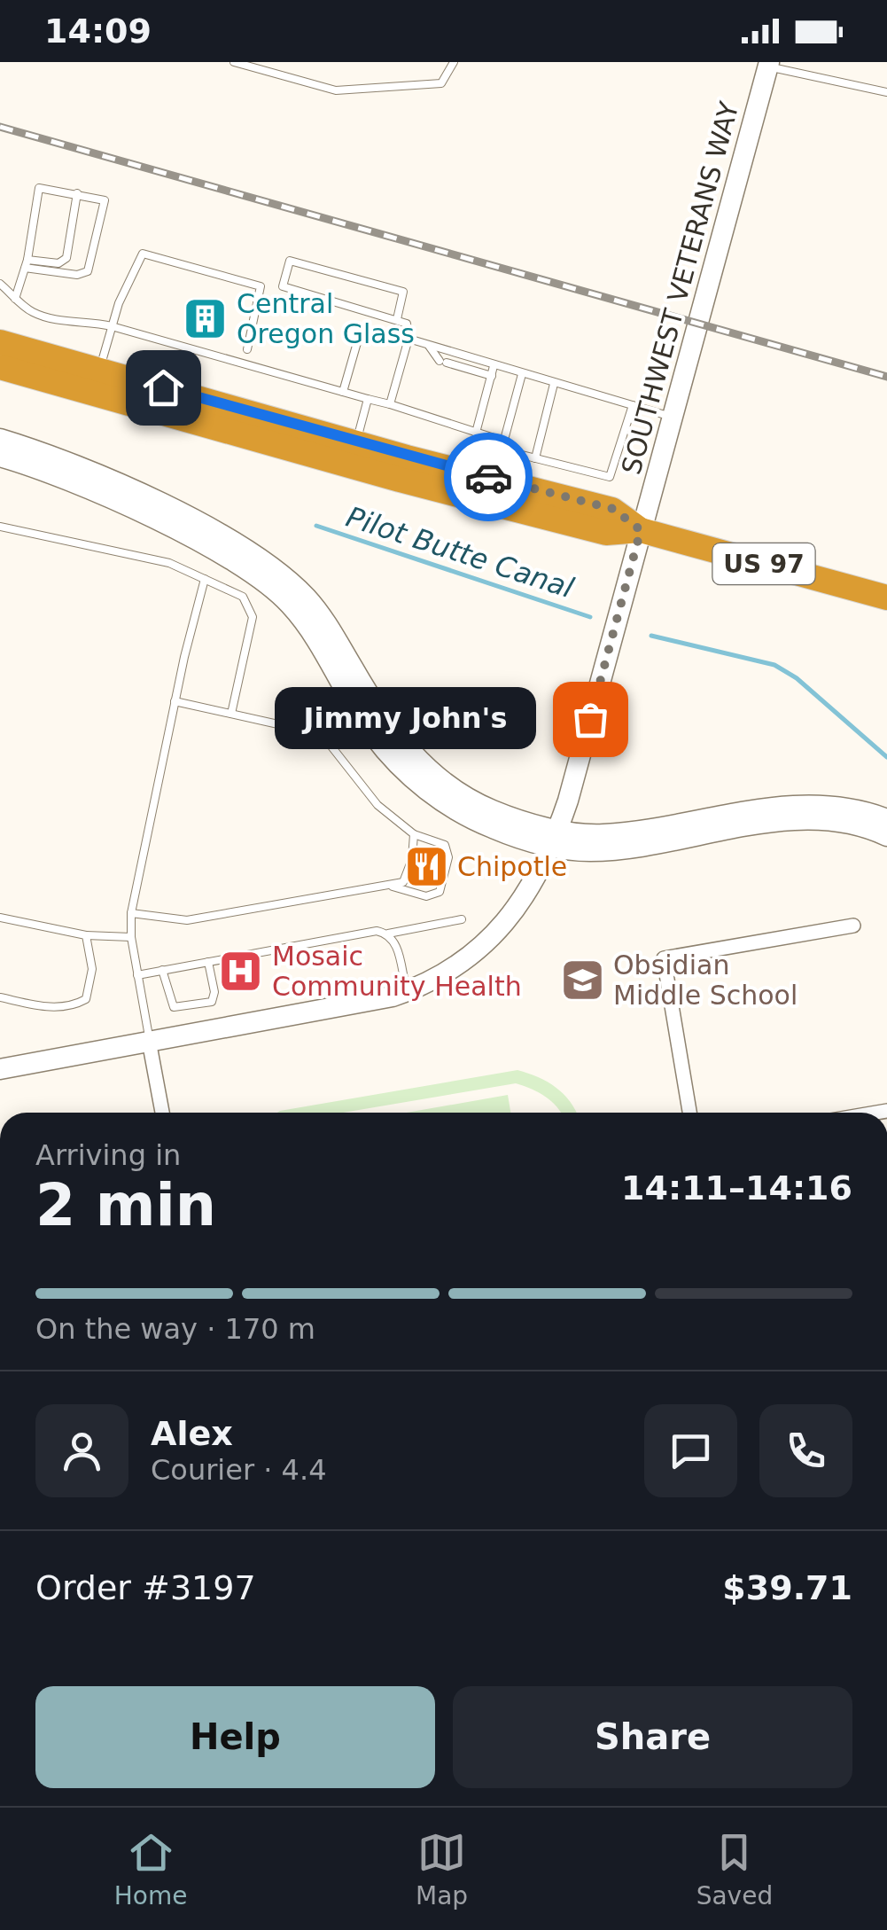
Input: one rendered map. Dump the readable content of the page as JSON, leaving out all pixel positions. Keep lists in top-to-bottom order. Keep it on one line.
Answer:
{"streets":{"highway":["US 97"],"main road":["SOUTHWEST VETERANS WAY"]},"crossings":[["SOUTHWEST VETERANS WAY","US 97"]],"water":["Pilot Butte Canal"],"places":{"building":["Central Oregon Glass"],"other":["Jimmy John's"],"restaurant":["Chipotle"],"hospital":["Mosaic Community Health"],"school or university":["Obsidian Middle School"]},"page":{"status":"14:09","bubble":"Jimmy John's","heading":["2 min","Arriving in","14:11–14:16"],"panel":["Alex","Courier · 4.4","Order #3197","$39.71"],"bar":"On the way · 170 m","buttons":["Help","Share"],"tabs":["Home","Map","Saved"]}}
